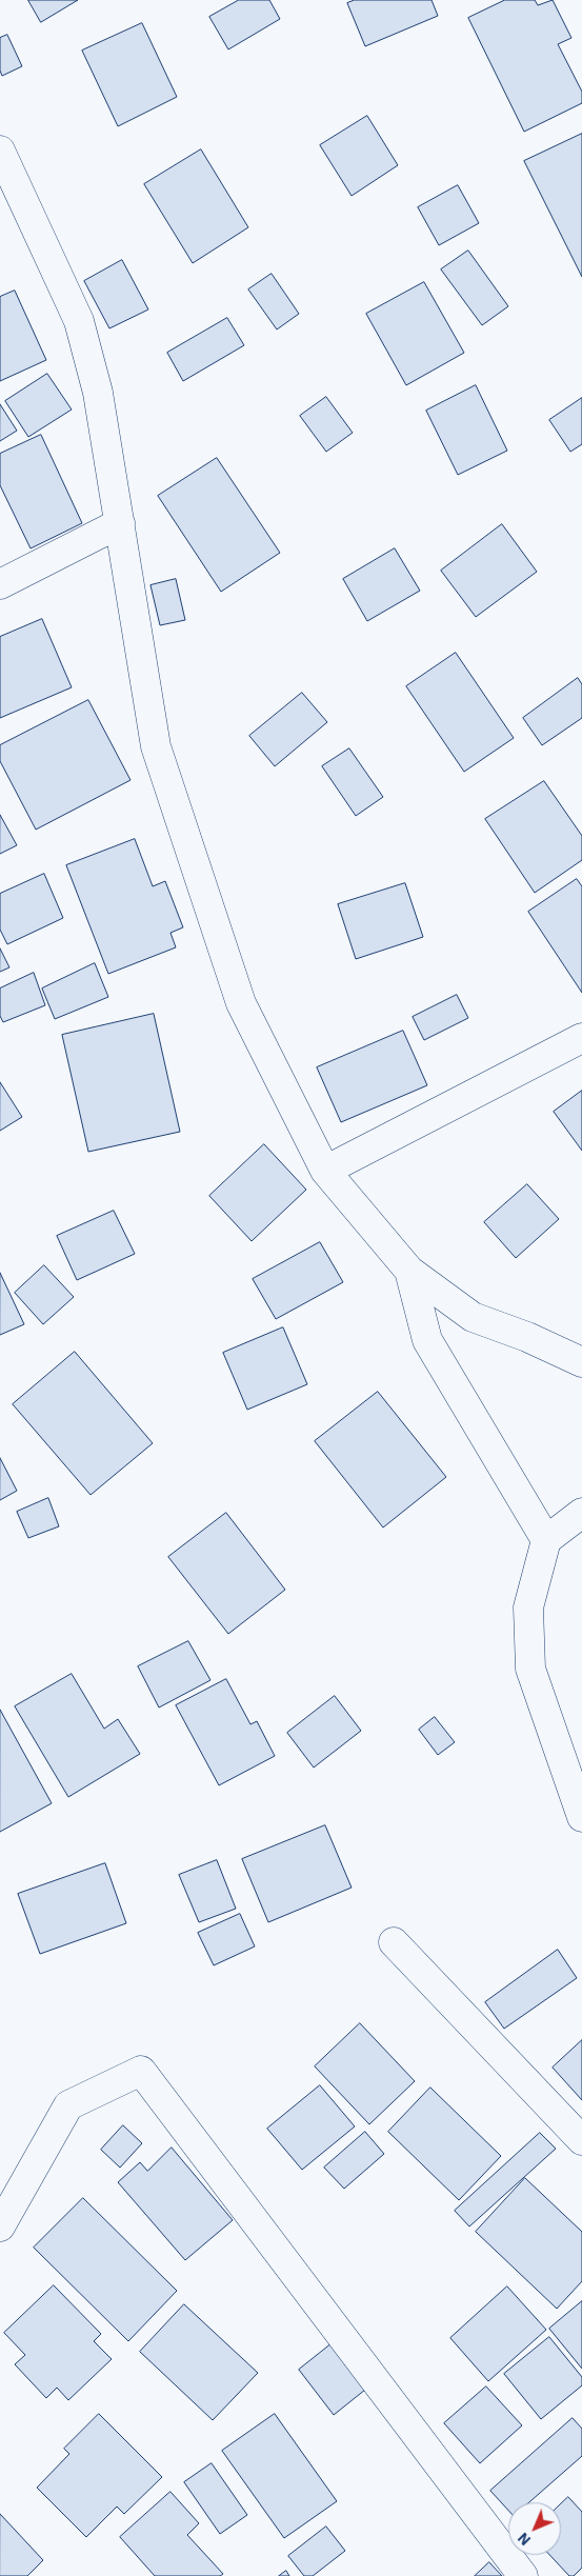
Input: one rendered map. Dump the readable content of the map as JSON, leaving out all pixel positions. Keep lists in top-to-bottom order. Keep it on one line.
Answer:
{"north":"bottom left"}
